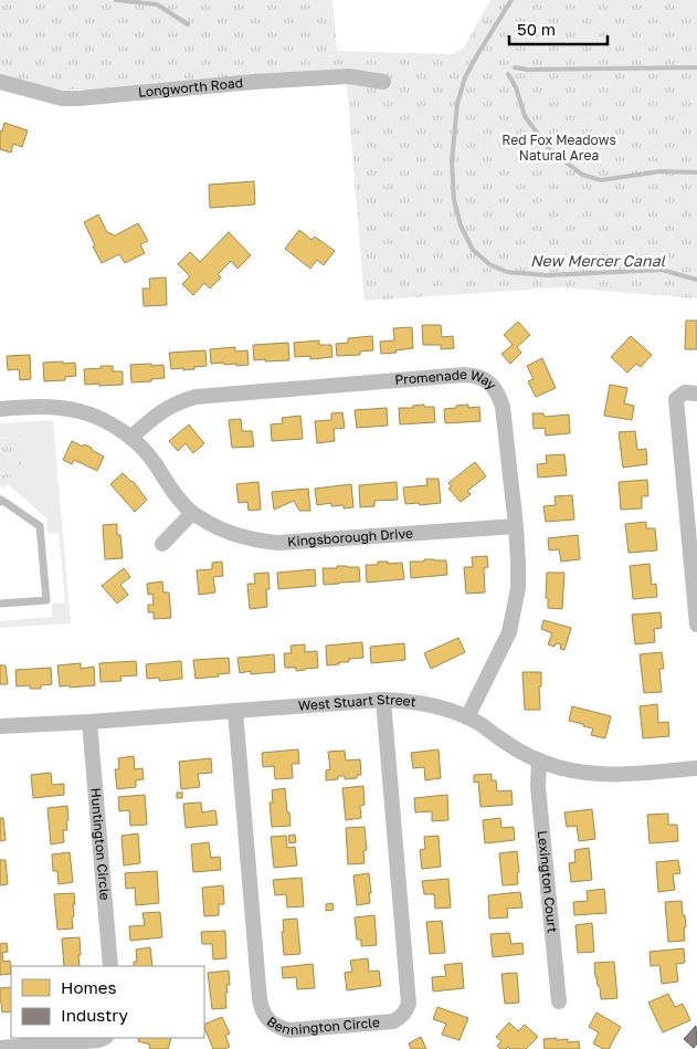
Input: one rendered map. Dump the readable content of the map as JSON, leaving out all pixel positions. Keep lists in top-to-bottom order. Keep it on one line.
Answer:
{"streets":{"street":["Longworth Road","Promenade Way","Kingsborough Drive","West Stuart Street","Huntington Circle","Lexington Court","Bennington Circle"]},"crossings":[["Promenade Way","Kingsborough Drive"],["Promenade Way","West Stuart Street"],["West Stuart Street","Huntington Circle"],["West Stuart Street","Lexington Court"],["West Stuart Street","Bennington Circle"]],"water":["New Mercer Canal"],"parks":["Red Fox Meadows Natural Area"],"legend":["Homes","Industry"],"scale_bar":"50 m"}
